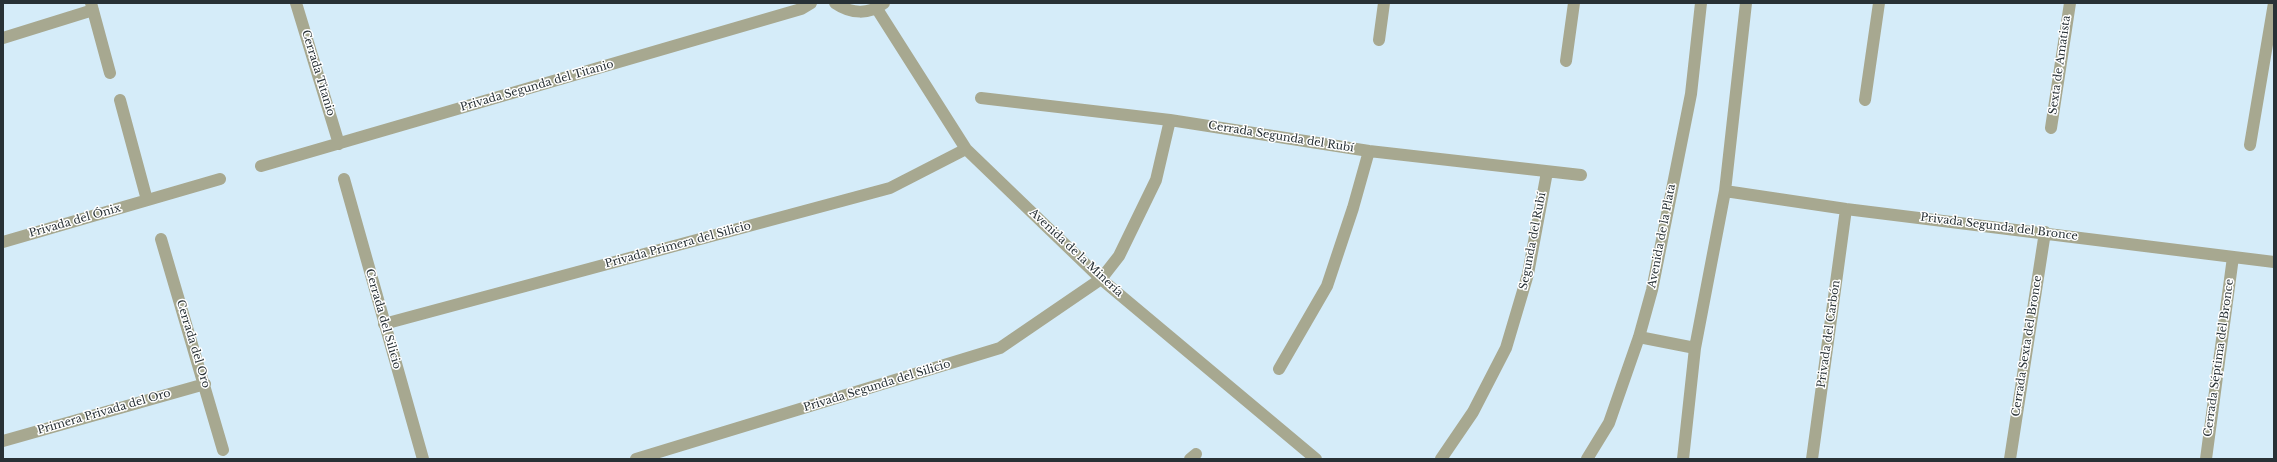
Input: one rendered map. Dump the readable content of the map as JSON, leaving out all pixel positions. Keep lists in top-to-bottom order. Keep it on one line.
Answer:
{"streets":{"street":["Sexta de Amatista","Cerrada Titanio","Privada Segunda del Titanio","Cerrada Segunda del Rubí","Privada del Ónix","Privada Segunda del Bronce","Avenida de la Plata","Segunda del Rubí","Privada Primera del Silicio","Avenida de la Minería","Cerrada del Silicio","Privada del Carbón","Cerrada del Oro","Cerrada Sexta del Bronce","Cerrada Séptima del Bronce","Privada Segunda del Silicio","Primera Privada del Oro"]},"crossings":[["Cerrada Titanio","Privada Segunda del Titanio"],["Cerrada Segunda del Rubí","Segunda del Rubí"],["Cerrada Segunda del Rubí","Privada Segunda del Silicio"],["Privada Segunda del Bronce","Privada del Carbón"],["Privada Segunda del Bronce","Cerrada Sexta del Bronce"],["Privada Segunda del Bronce","Cerrada Séptima del Bronce"],["Privada Primera del Silicio","Avenida de la Minería"],["Privada Primera del Silicio","Cerrada del Silicio"],["Avenida de la Minería","Privada Segunda del Silicio"],["Cerrada del Oro","Primera Privada del Oro"]]}
